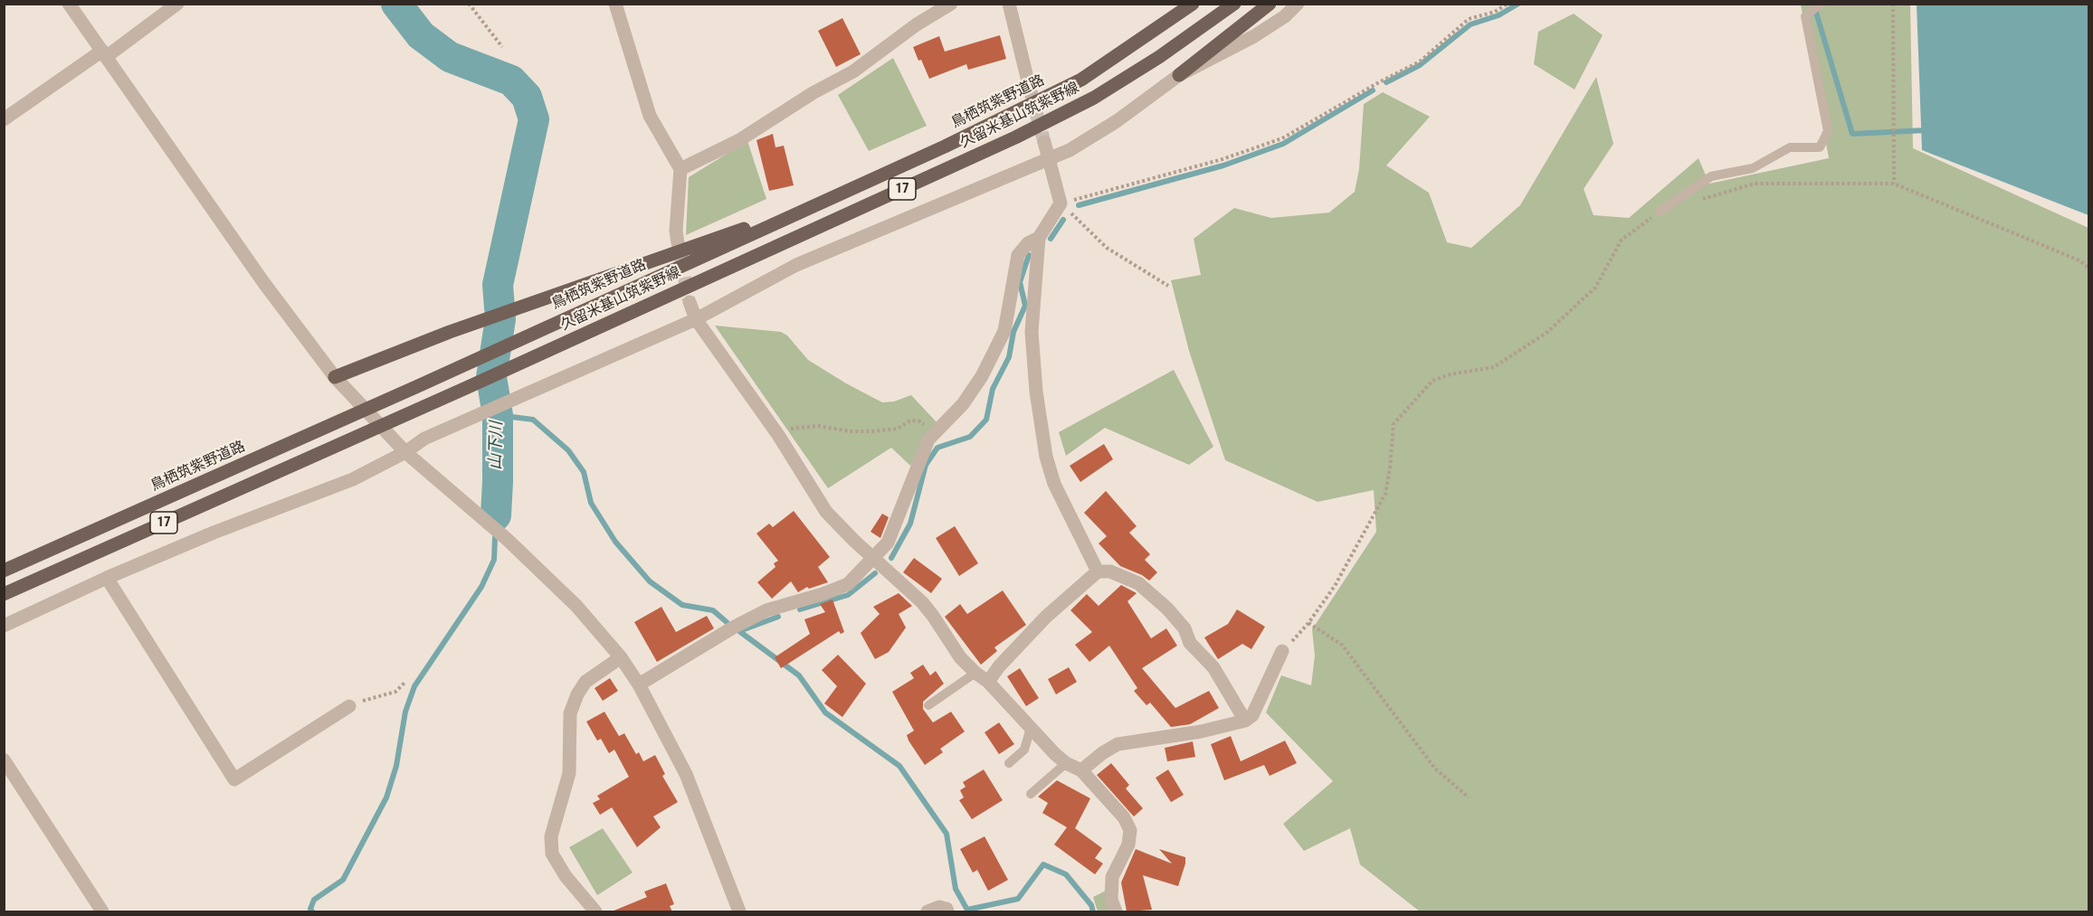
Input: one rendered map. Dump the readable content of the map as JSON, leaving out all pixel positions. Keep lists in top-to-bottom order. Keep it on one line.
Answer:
{"streets":{"main road":["鳥栖筑紫野道路","久留米基山筑紫野線","17"]},"water":["山下川"]}
